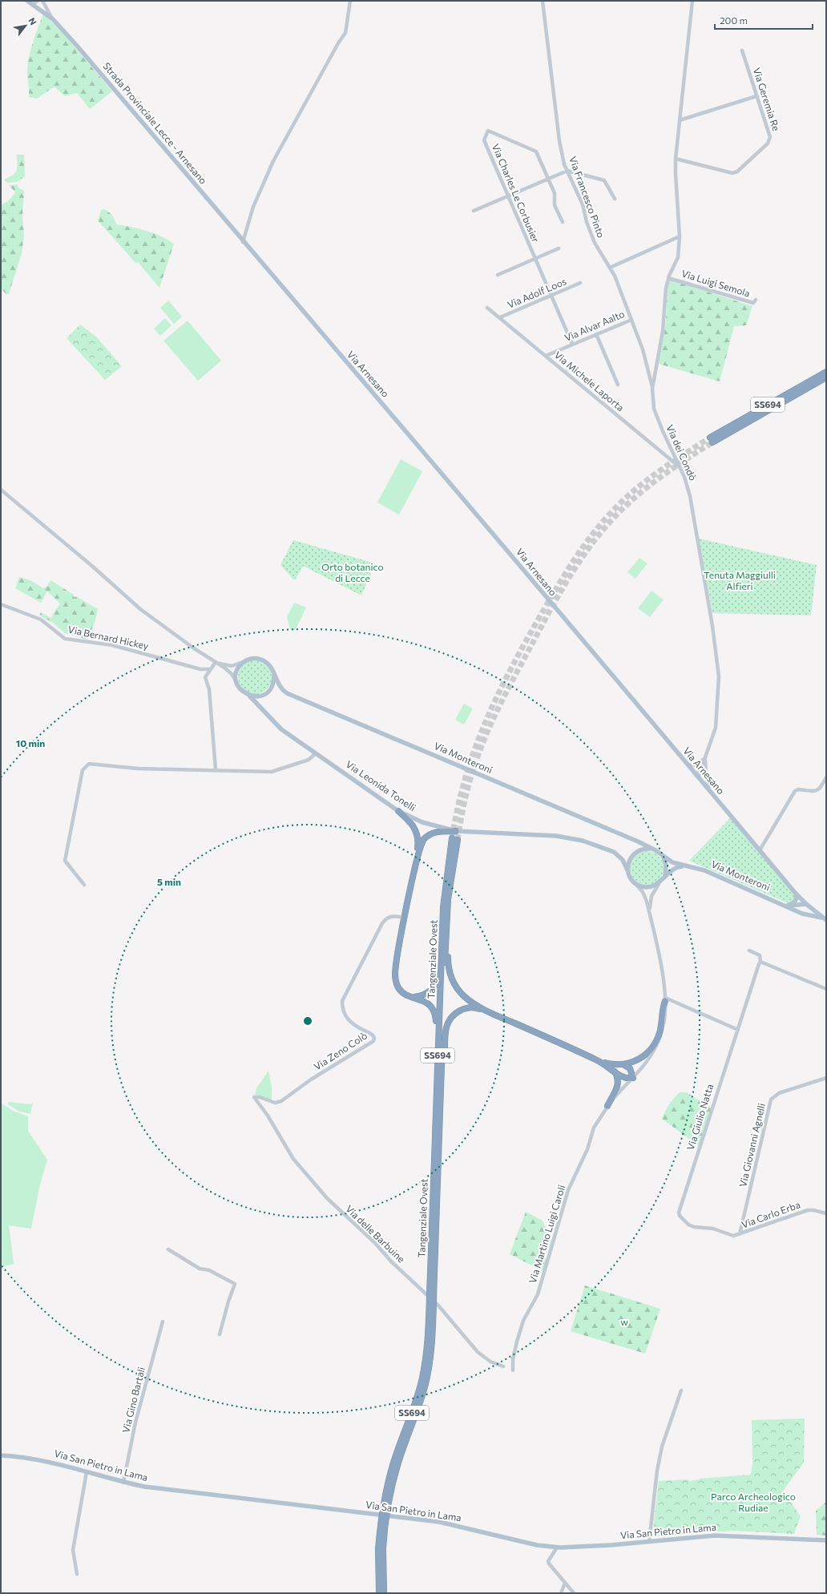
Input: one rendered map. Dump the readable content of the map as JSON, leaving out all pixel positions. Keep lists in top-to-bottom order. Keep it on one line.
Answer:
{"streets":{"highway":["SS694","Tangenziale Ovest"],"main road":["Strada Provinciale Lecce - Arnesano","Via Arnesano","Via Monteroni","Via Leonida Tonelli","Via San Pietro in Lama"],"street":["Via Geremia Re","Via Charles Le Corbusier","Via Francesco Pinto","Via Luigi Semola","Via Adolf Loos","Via Alvar Aalto","Via Michele Laporta","Via dei Condò","Via Bernard Hickey","Via Zeno Colò","Via Giulio Natta","Via Giovanni Agnelli","Via Carlo Erba","Via delle Barbuine","Via Martino Luigi Caroli","Via Gino Bartali"]},"crossings":[["Via Geremia Re","Via dei Condò"],["Strada Provinciale Lecce - Arnesano","Via Arnesano"],["Via Charles Le Corbusier","Via Adolf Loos"],["Via Charles Le Corbusier","Via Alvar Aalto"],["Via Francesco Pinto","Via Alvar Aalto"],["Via Francesco Pinto","Via dei Condò"],["Via Luigi Semola","Via dei Condò"],["Via Adolf Loos","Via Michele Laporta"],["Via Alvar Aalto","Via Michele Laporta"],["Via Arnesano","Via dei Condò"],["Via Arnesano","Via Monteroni"],["Via Michele Laporta","Via dei Condò"],["Via Monteroni","Via Leonida Tonelli"],["Via Monteroni","Via Martino Luigi Caroli"],["Via Leonida Tonelli","Via Martino Luigi Caroli"],["Via Zeno Colò","Via delle Barbuine"],["Via Giulio Natta","Via Giovanni Agnelli"],["Via Giulio Natta","Via Carlo Erba"],["Via Giovanni Agnelli","Via Carlo Erba"],["Via Gino Bartali","Via San Pietro in Lama"]],"parks":["Orto botanico di Lecce","Tenuta Maggiulli Alfieri","w","Parco Archeologico Rudiae"],"scale_bar":"200 m","north":"top right","rings":["10 min","5 min"]}
